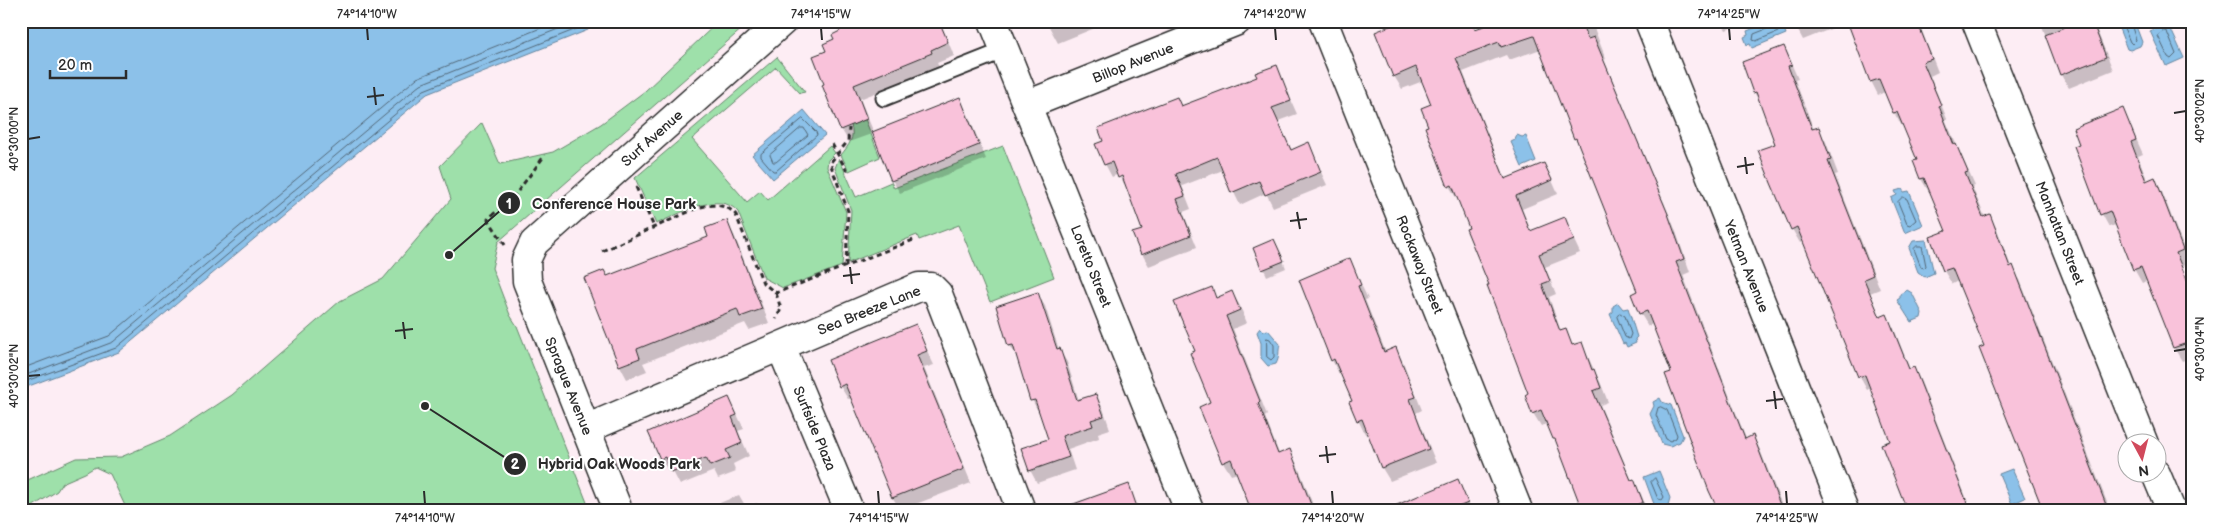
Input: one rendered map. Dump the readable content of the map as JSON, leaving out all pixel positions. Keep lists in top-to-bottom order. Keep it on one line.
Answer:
{"streets":{"street":["Billop Avenue","Surf Avenue","Manhattan Street","Loretto Street","Rockaway Street","Yetman Avenue","Sea Breeze Lane","Sprague Avenue","Surfside Plaza"]},"crossings":[["Billop Avenue","Loretto Street"],["Surf Avenue","Sprague Avenue"],["Sea Breeze Lane","Sprague Avenue"],["Sea Breeze Lane","Surfside Plaza"]],"places":["Conference House Park","Hybrid Oak Woods Park"],"scale_bar":"20 m","north":"bottom","coordinates":["74°14'10\"W","74°14'15\"W","74°14'20\"W","74°14'25\"W","40°30'02\"N","40°30'00\"N","40°30'04\"N"]}
